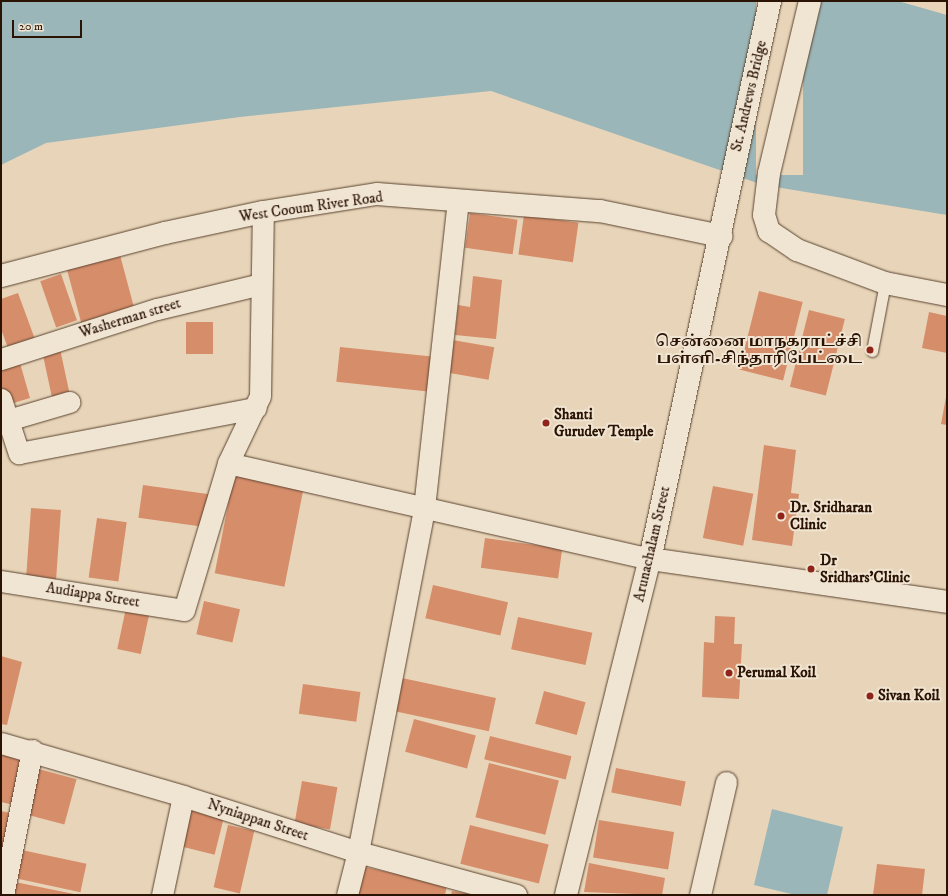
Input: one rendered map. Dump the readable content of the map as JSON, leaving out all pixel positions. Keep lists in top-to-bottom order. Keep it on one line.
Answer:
{"streets":{"main road":["St. Andrews Bridge","West Cooum River Road","Arunachalam Street"],"street":["Washerman street","Audiappa Street","Nyniappan Street"]},"crossings":[["St. Andrews Bridge","Arunachalam Street"],["West Cooum River Road","Arunachalam Street"]],"places":["சென்னை மாநகராட்ச்சி பள்ளி-சிந்தாரிபேட்டை","Shanti Gurudev Temple","Dr. Sridharan Clinic","Dr Sridhars'Clinic","Perumal Koil","Sivan Koil"],"scale_bar":"20 m"}
